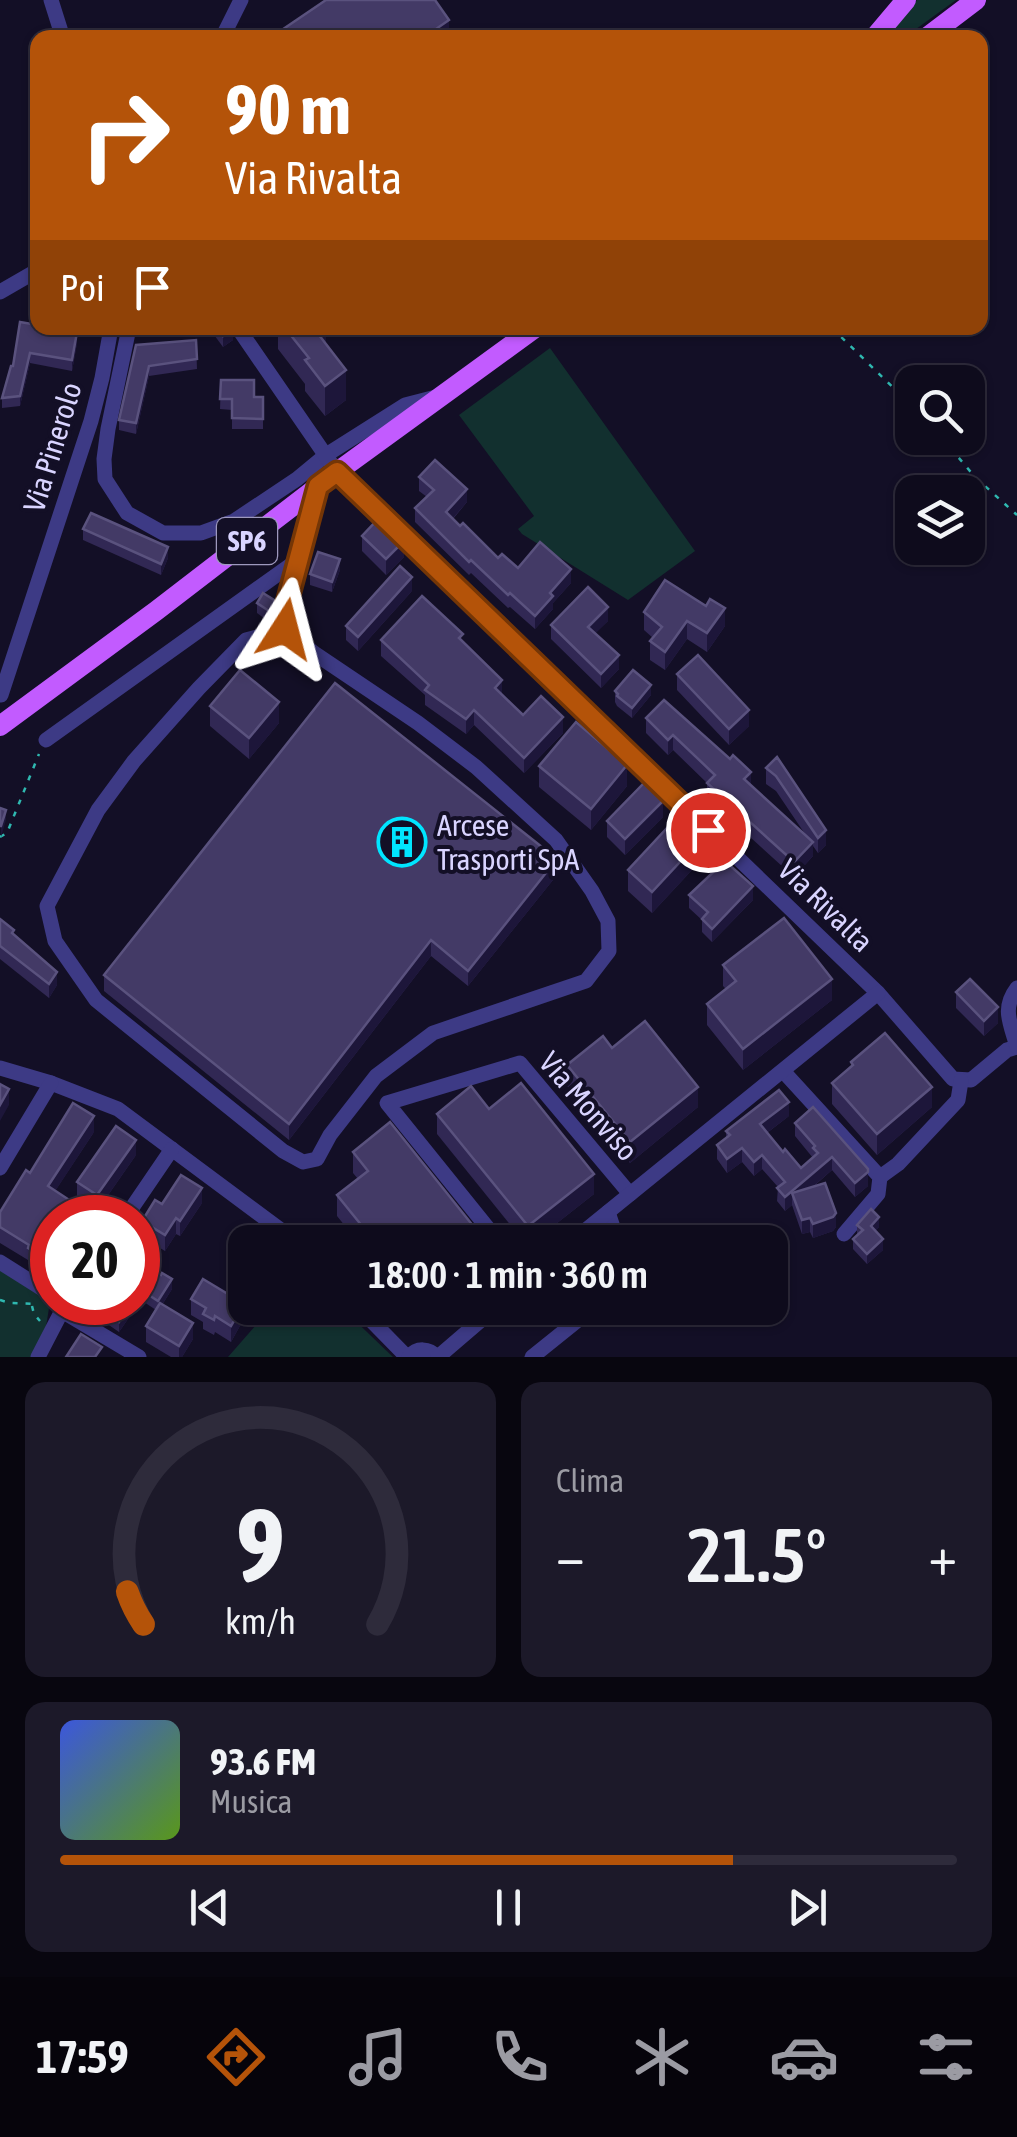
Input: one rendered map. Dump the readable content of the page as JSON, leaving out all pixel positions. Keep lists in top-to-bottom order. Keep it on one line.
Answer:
{"streets":{"main road":["SP6"],"street":["Via Pinerolo","Via Rivalta","Via Monviso"]},"crossings":[["SP6","Via Rivalta"],["Via Rivalta","Via Monviso"]],"places":{"building":["Arcese Trasporti SpA"]},"page":{"turn":["90 m","Via Rivalta"],"then":"Poi","limit":"20","trip":"18:00 · 1 min · 360 m","tile":"Clima","heat":["−","21.5°","+"],"song":["93.6 FM","Musica"],"tabs":"17:59","gauge":["9","km/h"]}}
